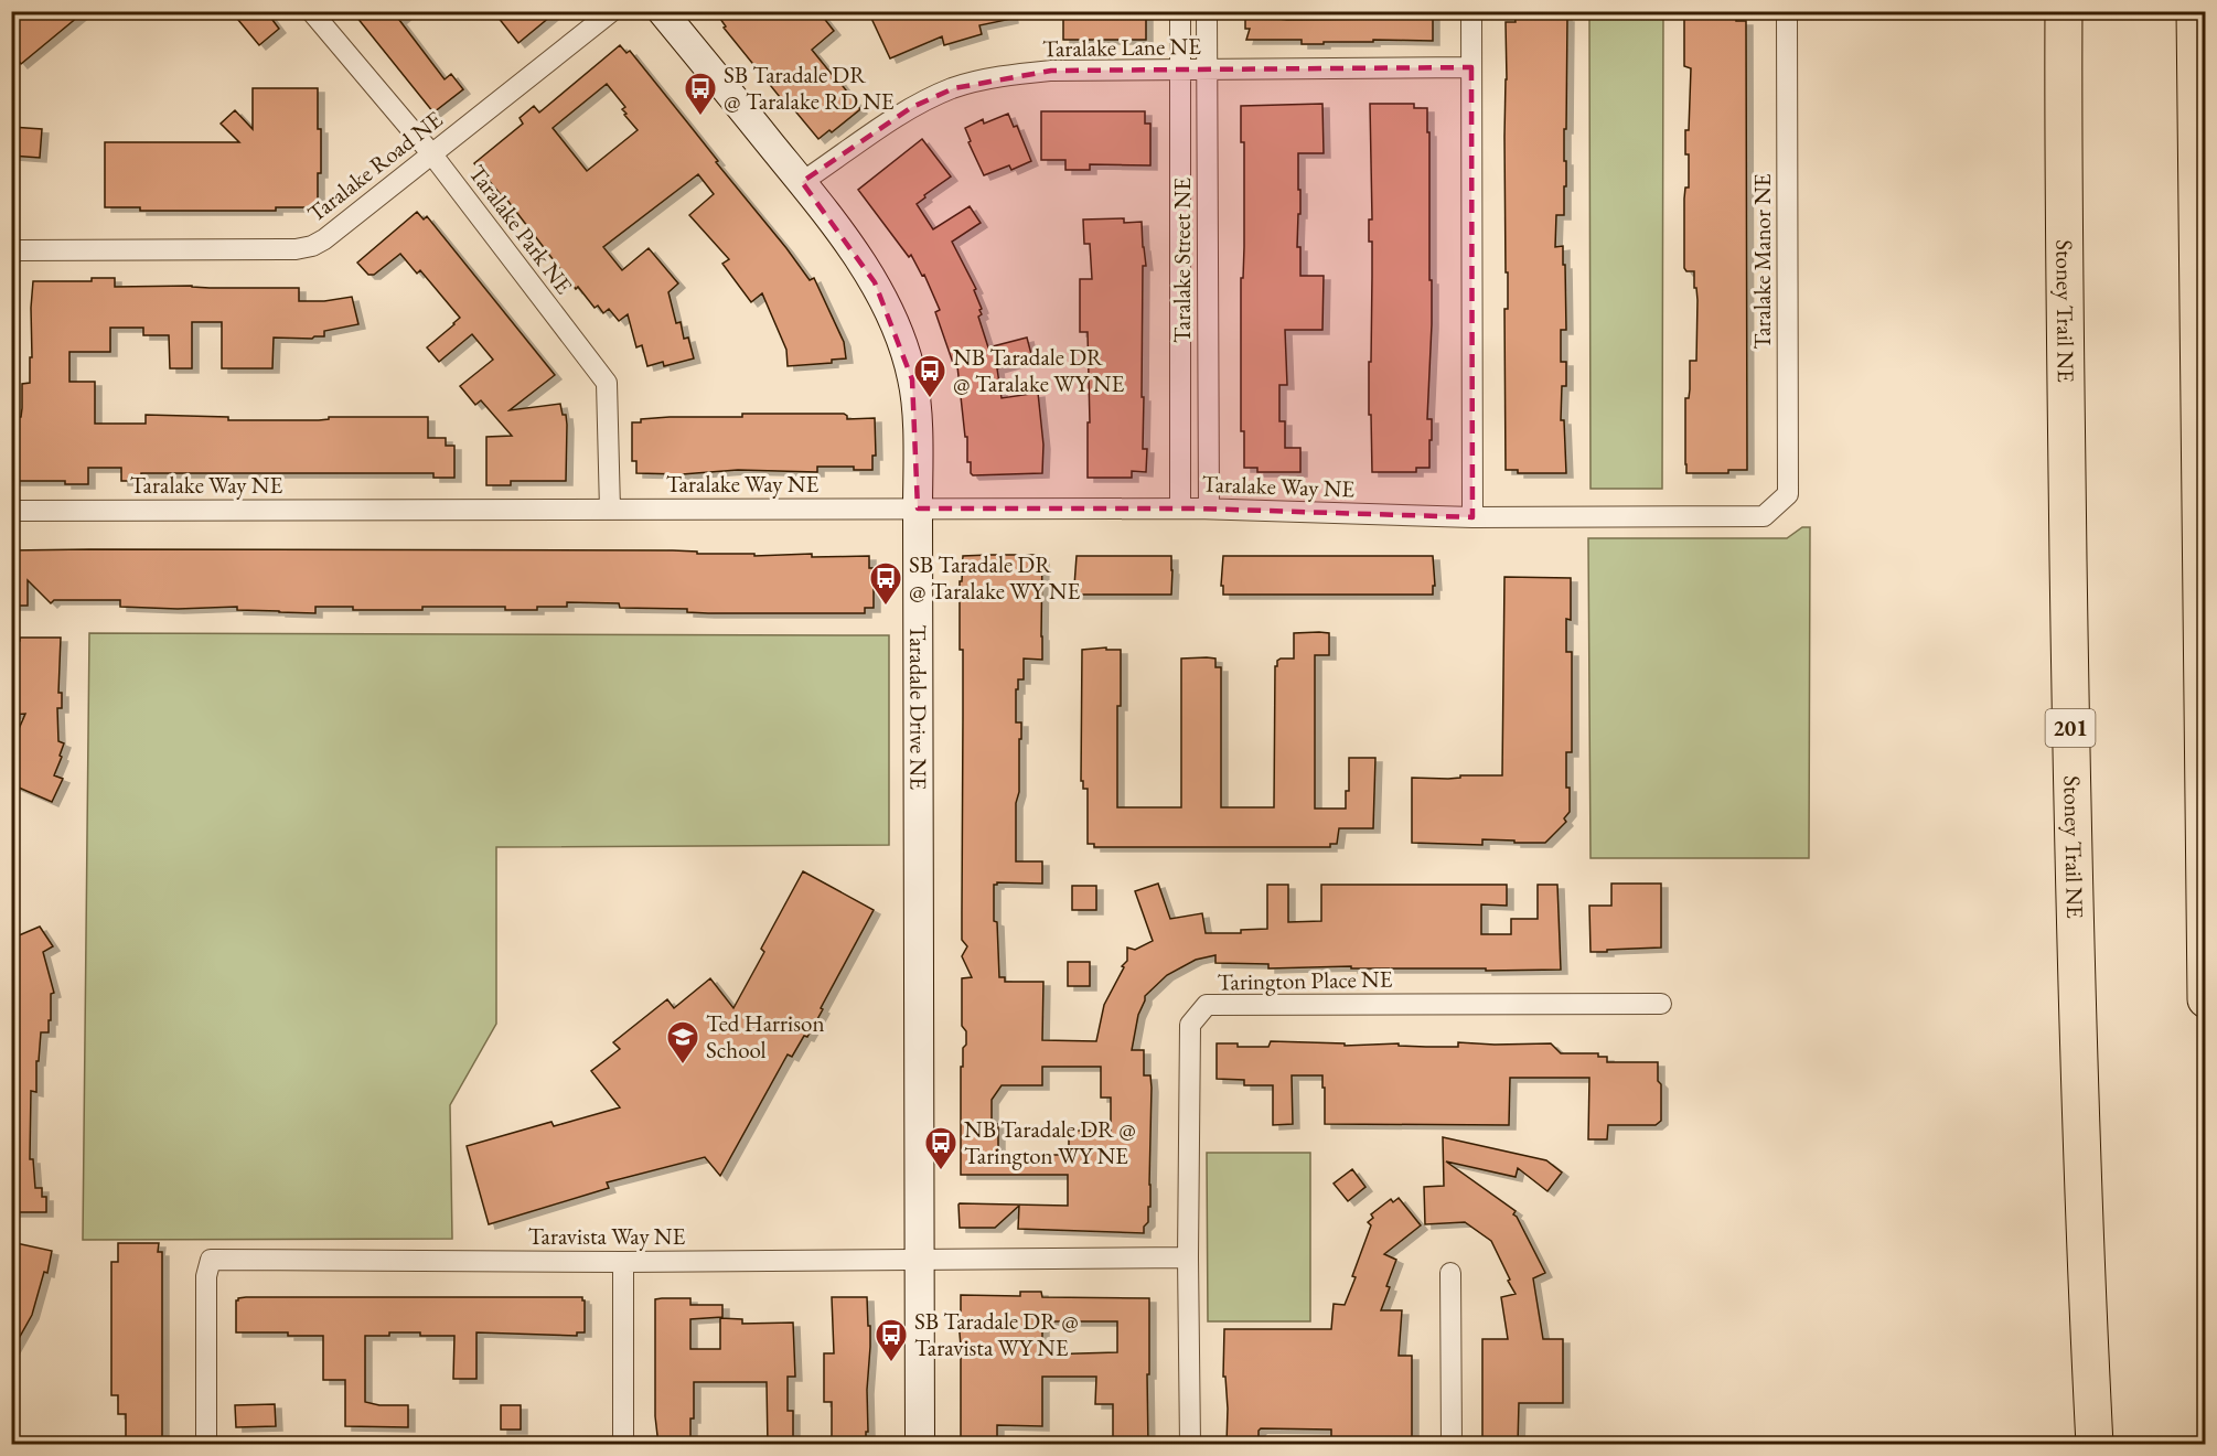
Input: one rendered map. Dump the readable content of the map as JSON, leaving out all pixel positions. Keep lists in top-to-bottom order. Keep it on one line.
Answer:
{"streets":{"highway":["Stoney Trail NE","201"],"street":["Taralake Lane NE","Taralake Road NE","Taralake Park NE","Taralake Street NE","Taralake Manor NE","Taralake Way NE","Taradale Drive NE","Tarington Place NE","Taravista Way NE"]},"crossings":[["Taralake Lane NE","Taralake Street NE"],["Taralake Lane NE","Taradale Drive NE"],["Taralake Road NE","Taralake Park NE"],["Taralake Park NE","Taralake Way NE"],["Taralake Street NE","Taralake Way NE"],["Taralake Manor NE","Taralake Way NE"],["Taralake Way NE","Taradale Drive NE"],["Taradale Drive NE","Taravista Way NE"],["Tarington Place NE","Taravista Way NE"]],"places":{"bus stop":["SB Taradale DR @ Taralake RD NE","NB Taradale DR @ Taralake WY NE","SB Taradale DR @ Taralake WY NE","NB Taradale DR @ Tarington WY NE","SB Taradale DR @ Taravista WY NE"],"school or university":["Ted Harrison School"]}}
